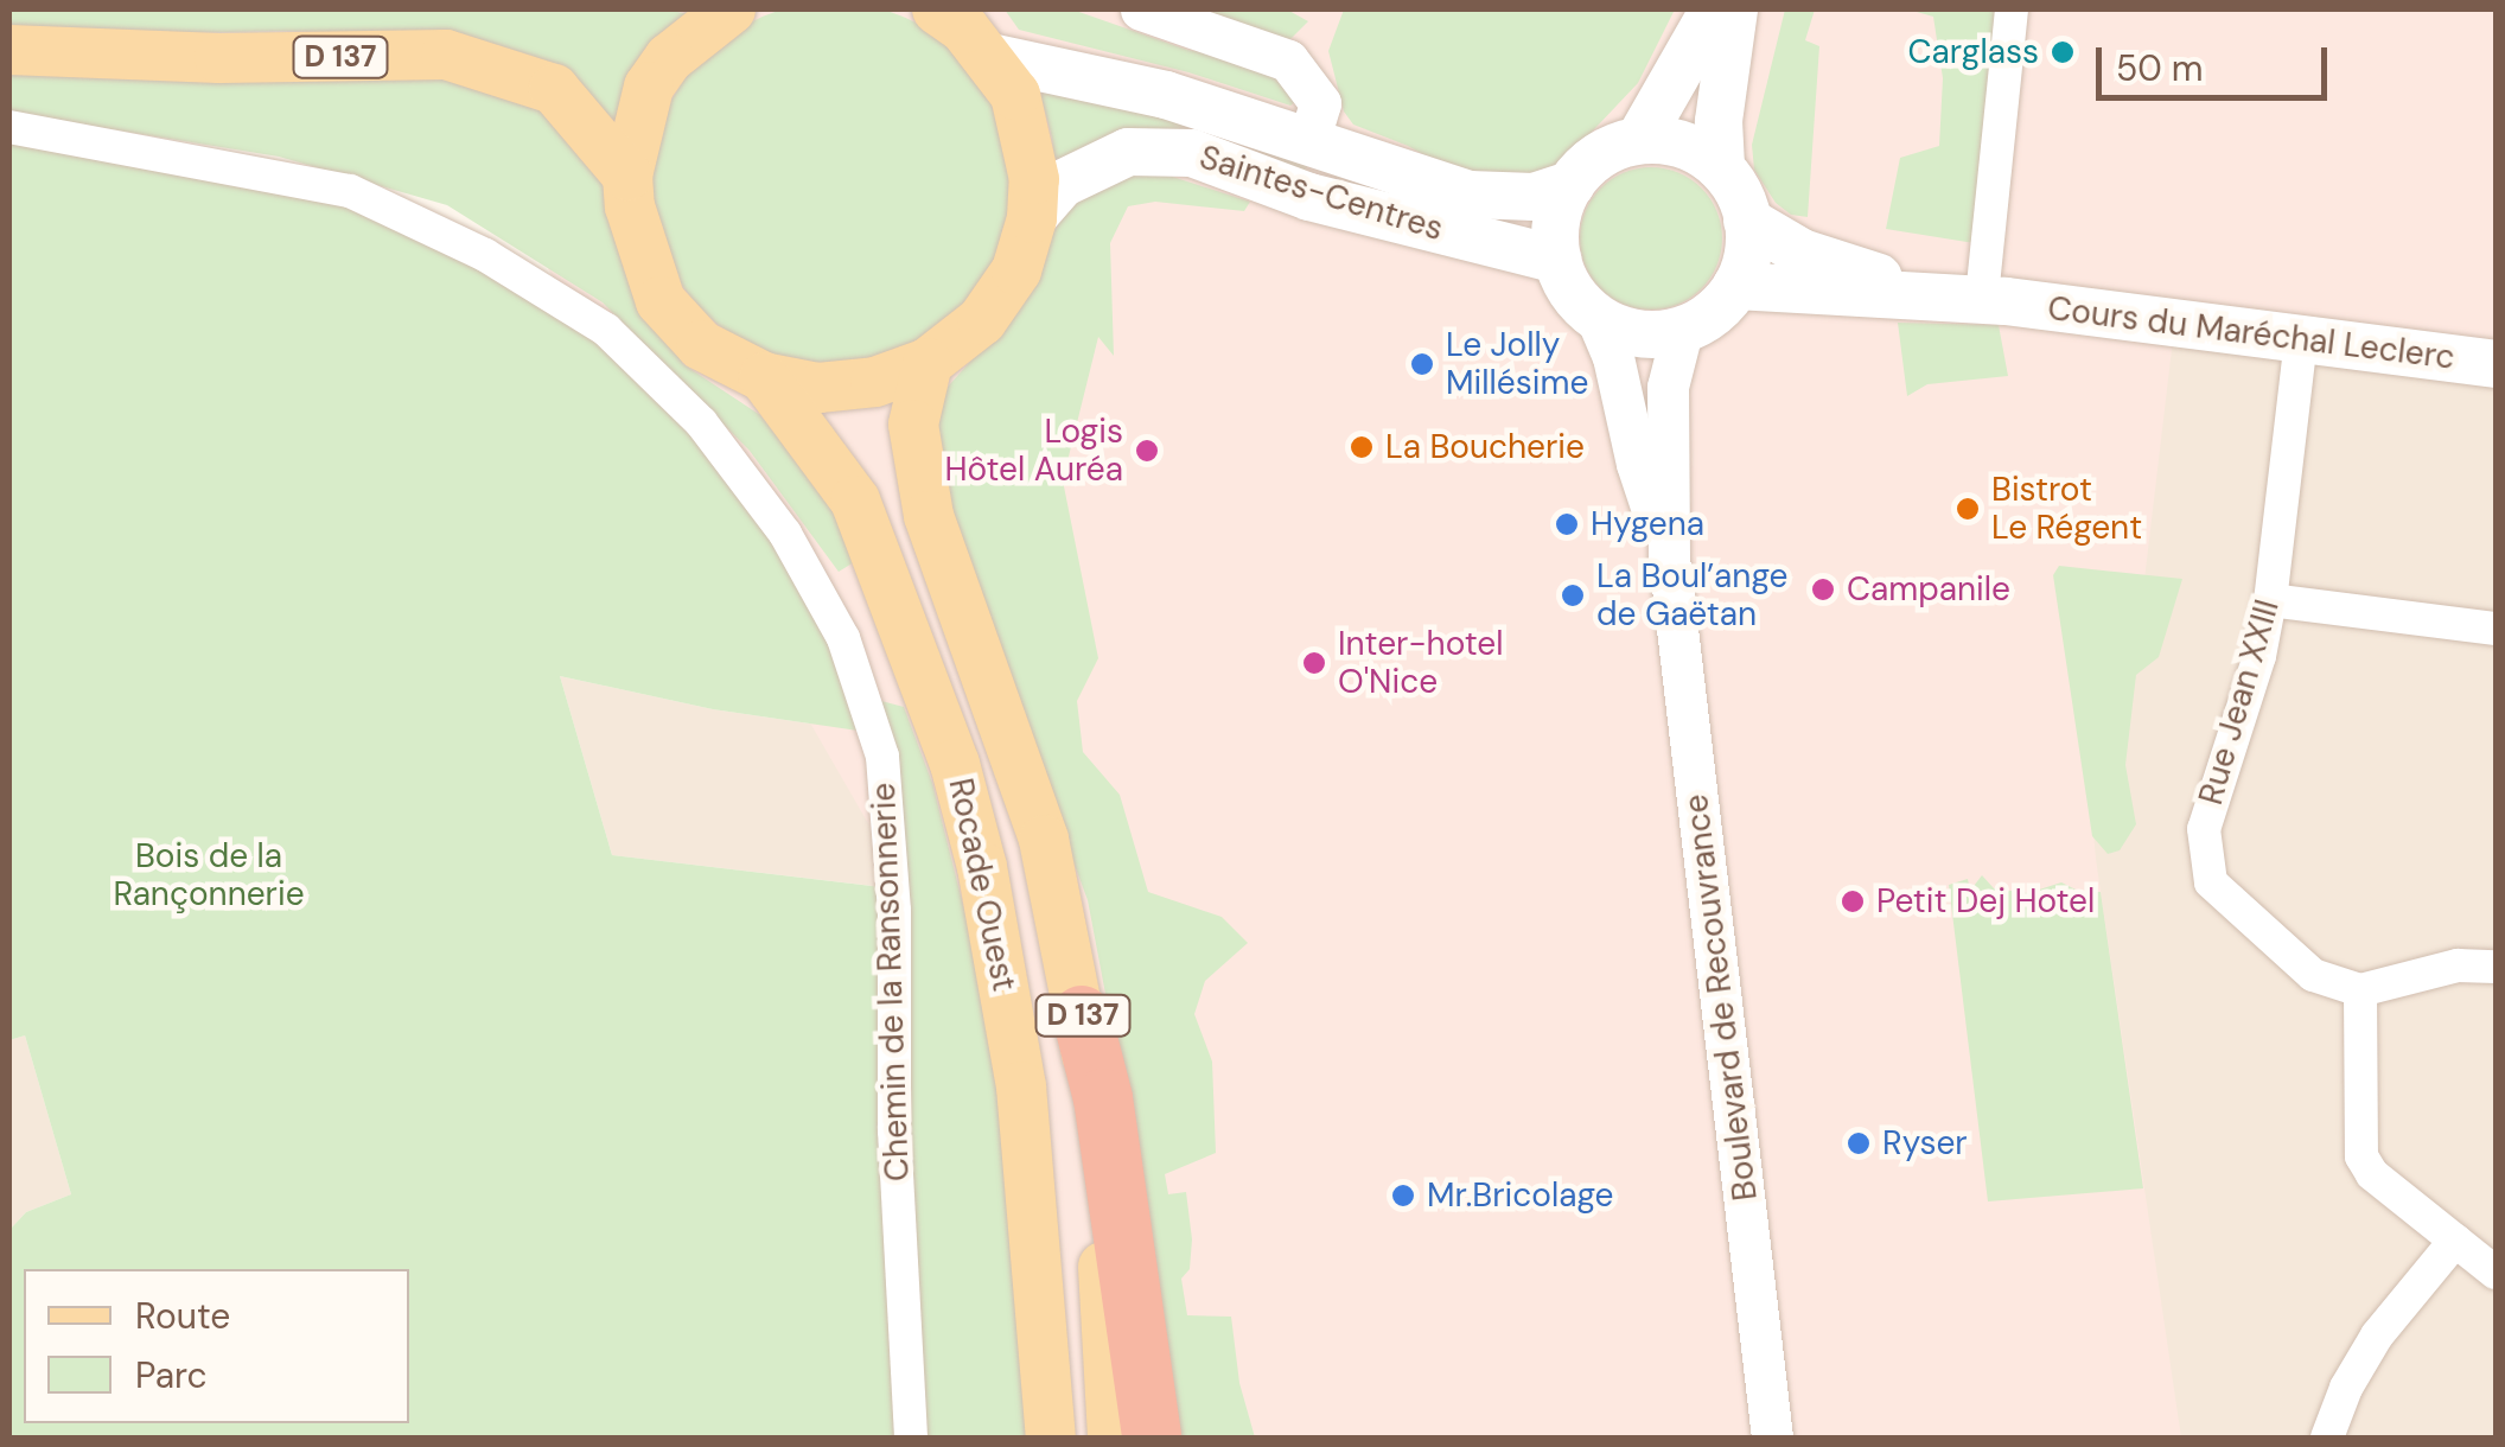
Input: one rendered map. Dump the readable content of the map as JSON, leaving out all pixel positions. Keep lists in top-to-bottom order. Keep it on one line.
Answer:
{"streets":{"main road":["D 137","Saintes-Centres","Cours du Maréchal Leclerc","Rocade Ouest"],"street":["Rue Jean XXIII","Chemin de la Ransonnerie","Boulevard de Recouvrance"]},"crossings":[["Saintes-Centres","Cours du Maréchal Leclerc"],["Cours du Maréchal Leclerc","Rue Jean XXIII"]],"parks":["Bois de la Rançonnerie"],"places":["Carglass","Le Jolly Millésime","La Boucherie","Logis Hôtel Auréa","Bistrot Le Régent","Hygena","Campanile","La Boul’ange de Gaëtan","Inter-hotel O'Nice","Petit Dej Hotel","Ryser","Mr.Bricolage"],"legend":["Route","Parc"],"scale_bar":"50 m"}
